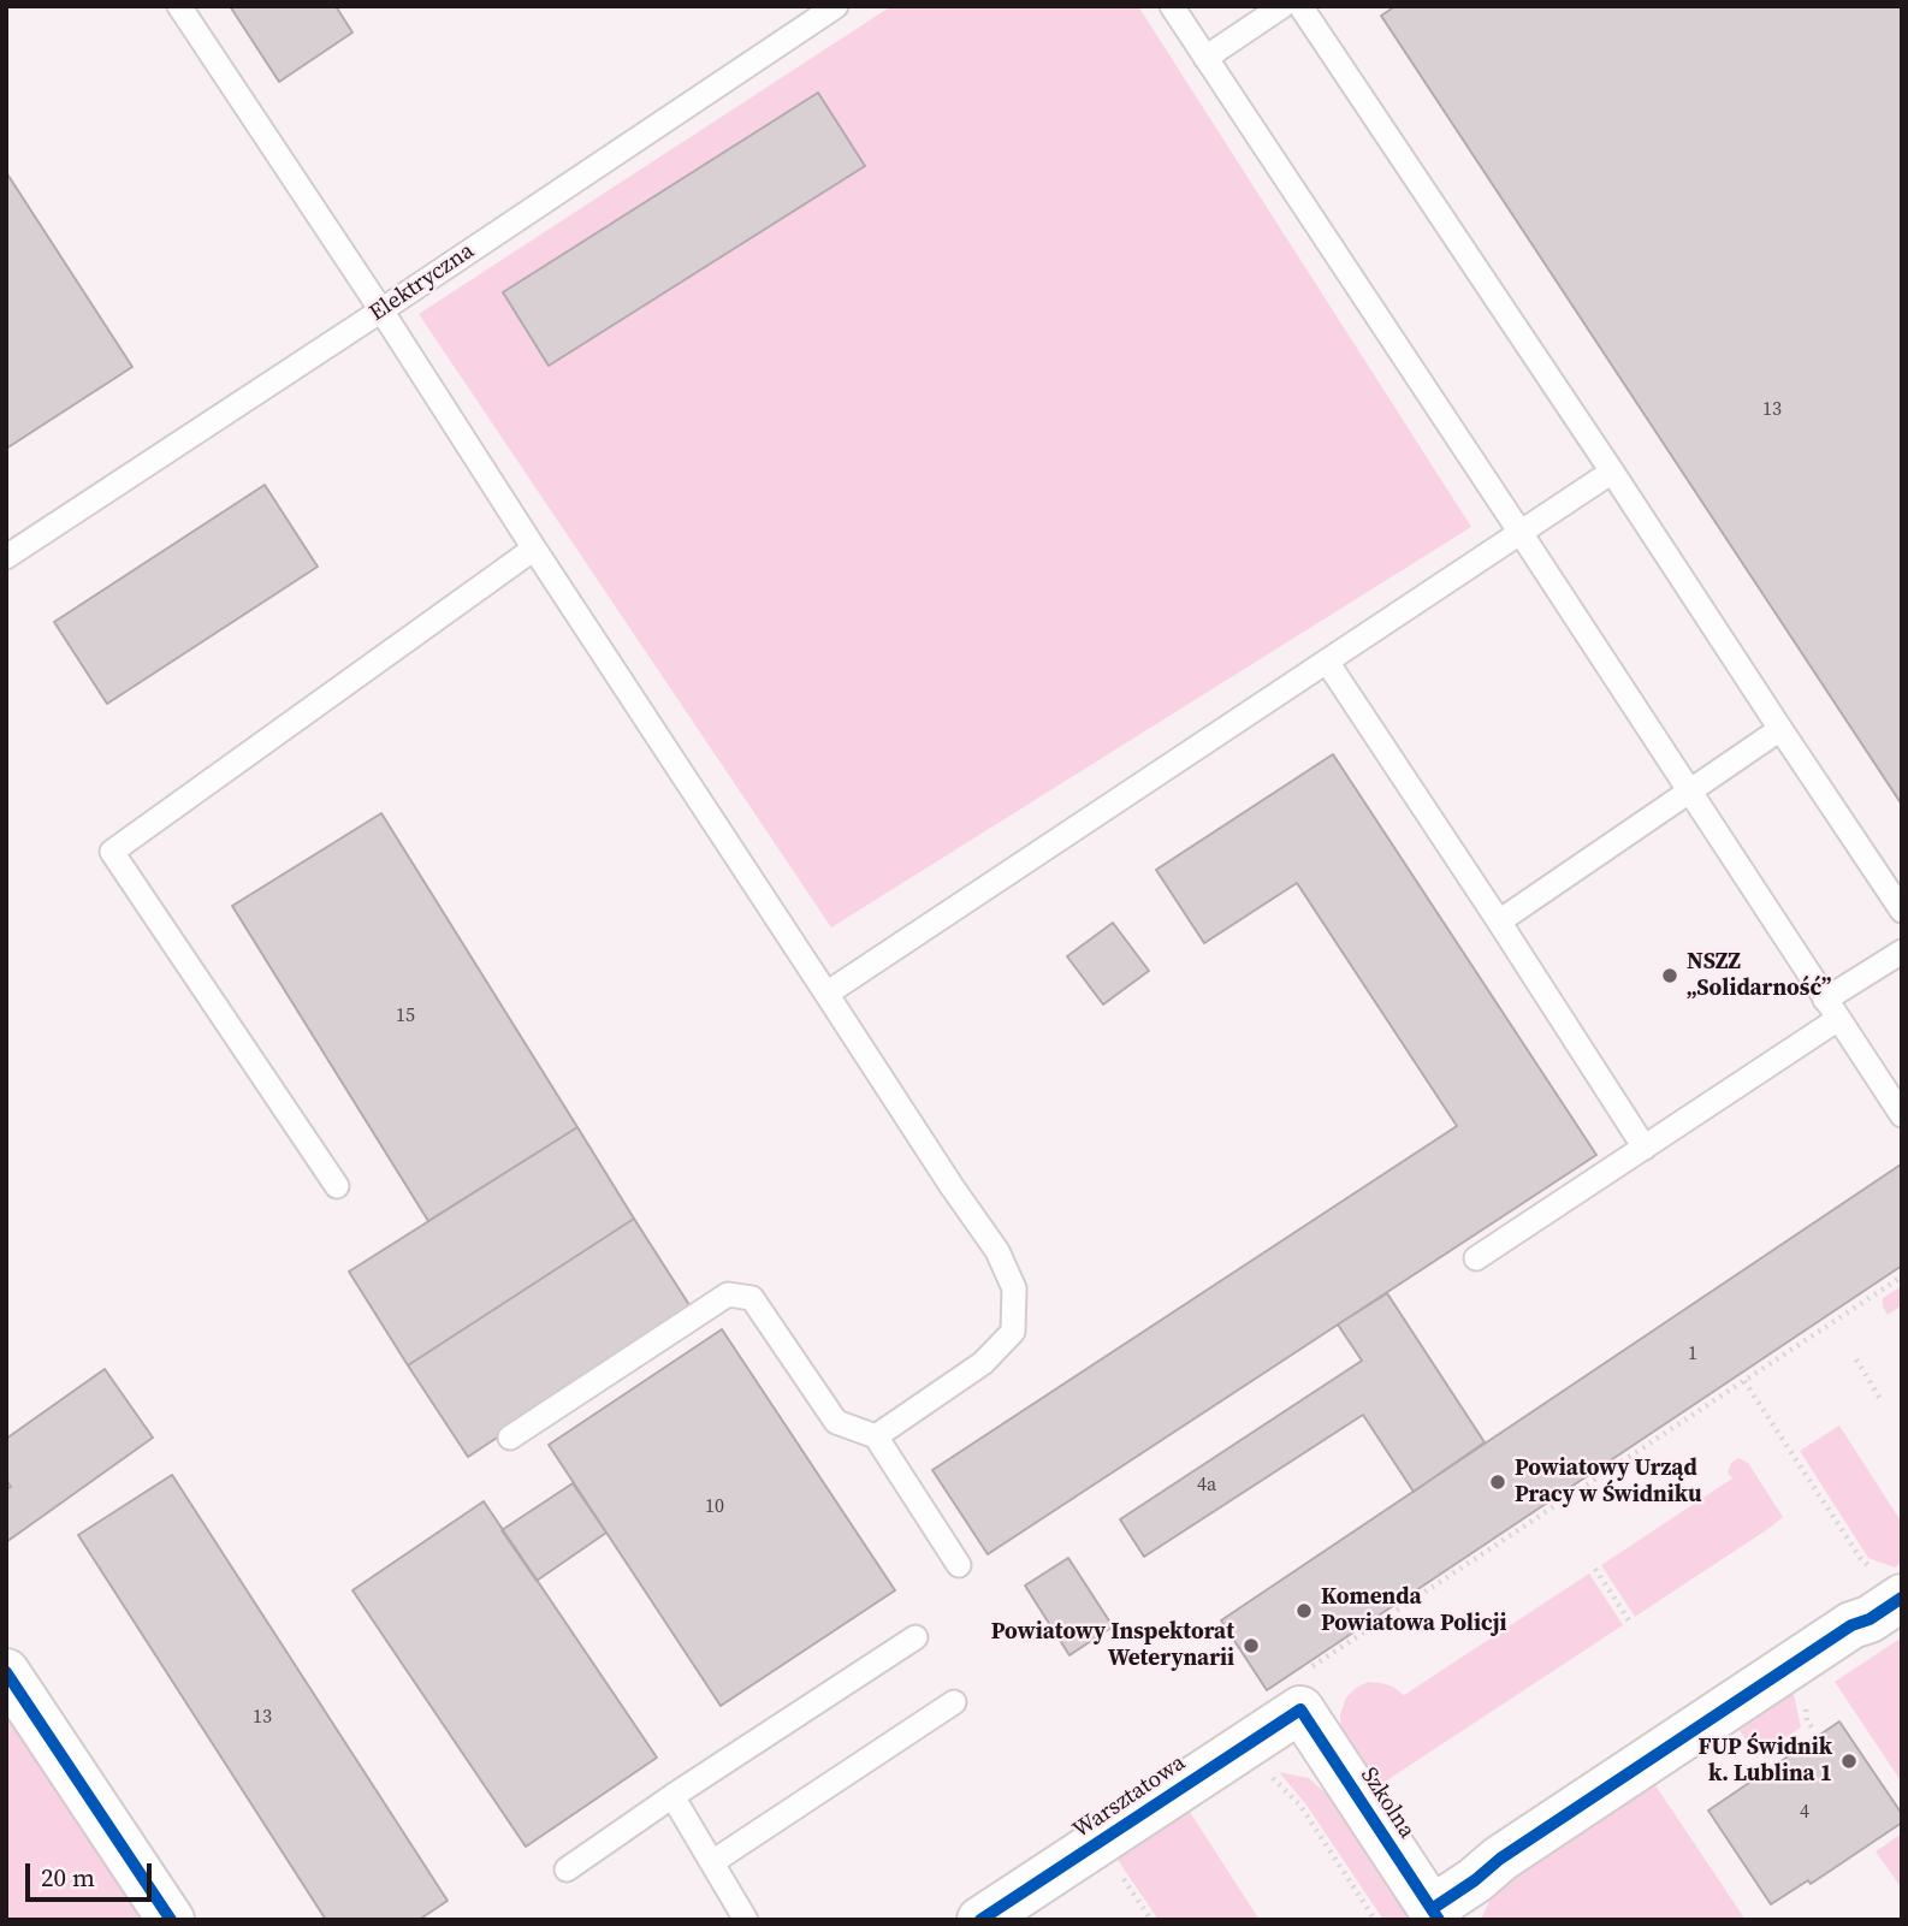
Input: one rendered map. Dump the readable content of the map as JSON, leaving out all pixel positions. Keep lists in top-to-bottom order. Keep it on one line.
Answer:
{"streets":{"street":["Warsztatowa","Szkolna"],"lane":["Elektryczna"]},"crossings":[["Warsztatowa","Szkolna"]],"places":["NSZZ „Solidarność”","Powiatowy Urząd Pracy w Świdniku","Komenda Powiatowa Policji","Powiatowy Inspektorat Weterynarii","FUP Świdnik k. Lublina 1"],"house_numbers":["13","15","1","4a","10","13","4"],"scale_bar":"20 m"}
